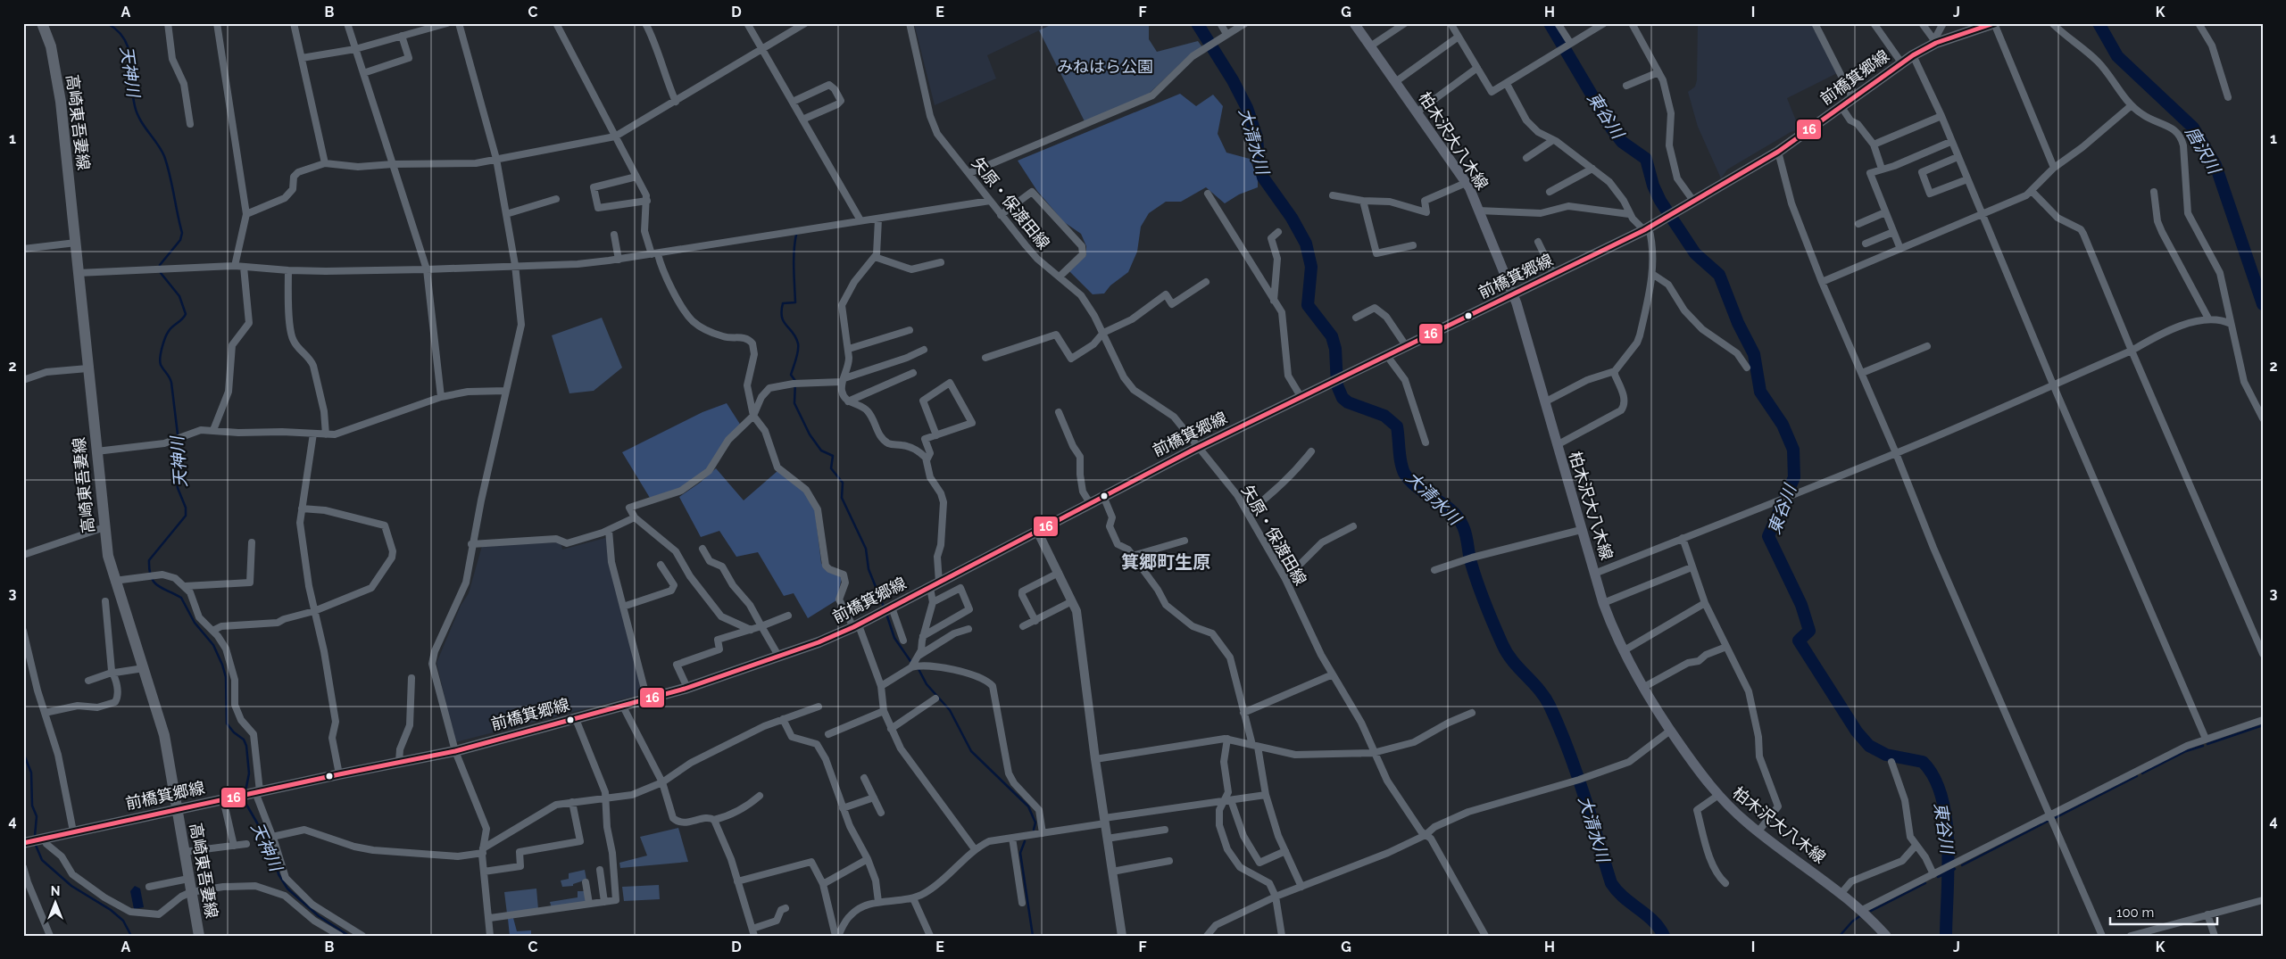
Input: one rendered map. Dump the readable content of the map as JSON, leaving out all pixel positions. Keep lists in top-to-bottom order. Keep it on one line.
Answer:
{"streets":{"main road":["前橋箕郷線","高崎東吾妻線","柏木沢大八木線"],"street":["矢原・保渡田線"]},"crossings":[["前橋箕郷線","高崎東吾妻線"],["前橋箕郷線","柏木沢大八木線"],["前橋箕郷線","矢原・保渡田線"]],"districts":["箕郷町生原"],"water":["天神川","東谷川","大清水川","唐沢川"],"parks":["みねはら公園"],"lines":["transit line 16"],"scale_bar":"100 m","north":"top","grid":{"columns":["A","B","C","D","E","F","G","H","I","J","K"],"rows":["1","2","3","4"]}}
